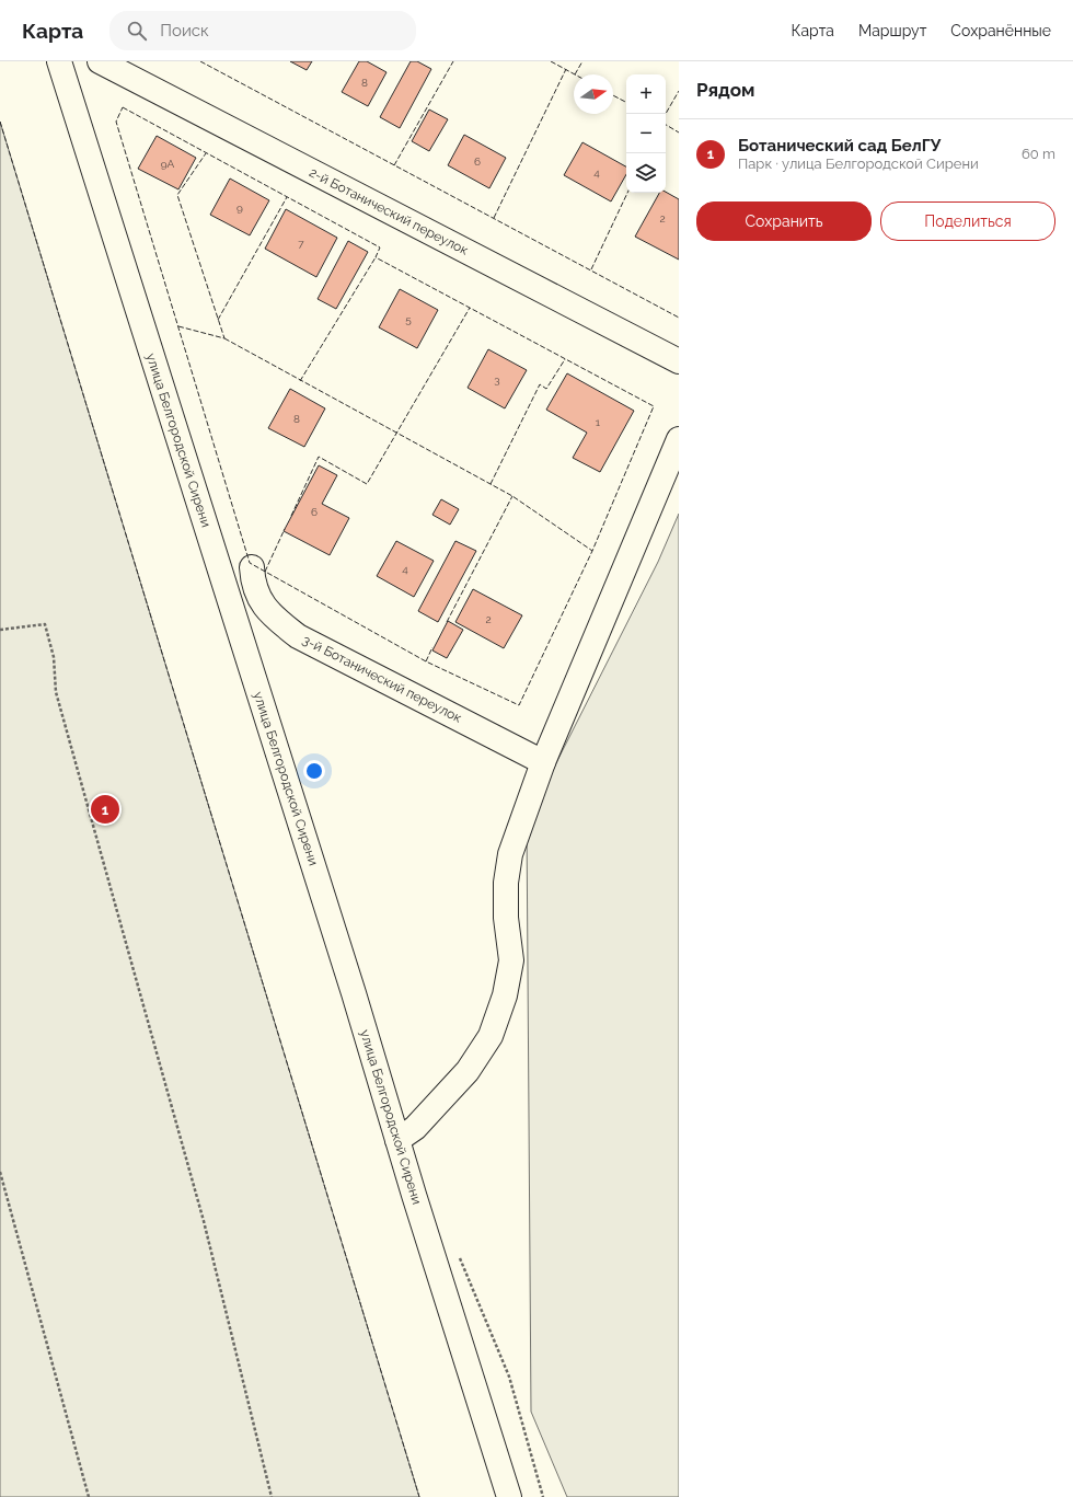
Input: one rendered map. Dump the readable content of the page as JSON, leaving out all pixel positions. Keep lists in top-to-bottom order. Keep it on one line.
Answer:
{"streets":{"main road":["2-й Ботанический переулок","улица Белгородской Сирени","3-й Ботанический переулок"]},"house_numbers":["8","6","9А","4","9","2","7","5","3","8","1","6","4","2"],"north":"right","page":{"header":"Карта","search":"Поиск","nav":["Карта","Маршрут","Сохранённые"],"heading":"Рядом","map_buttons":["+","−"],"list":[{"mark":"1","name":"Ботанический сад БелГУ","note":"Парк · улица Белгородской Сирени","value":"60 m"}],"buttons":["Сохранить","Поделиться"],"pins":"1"}}
